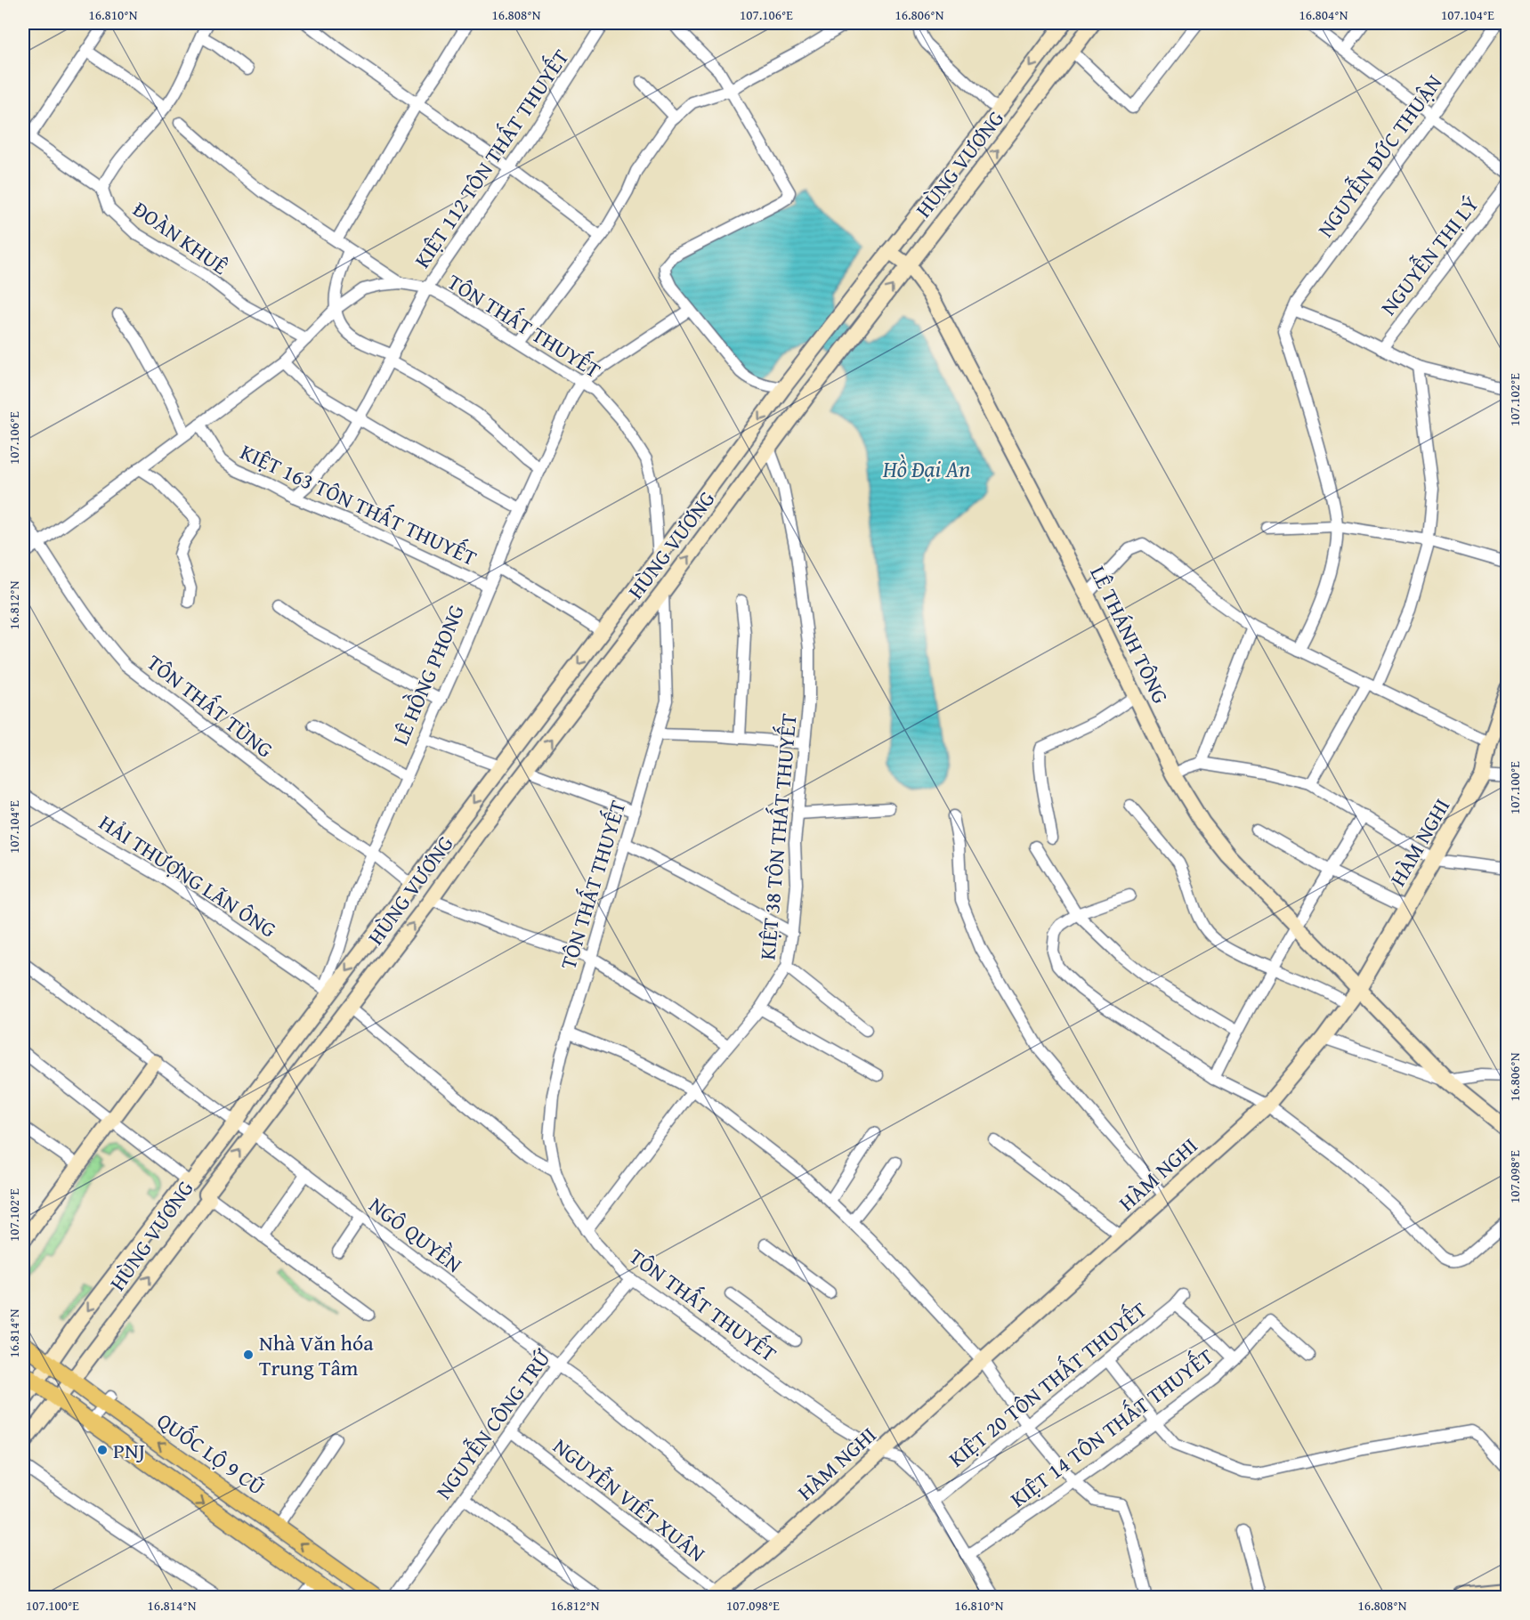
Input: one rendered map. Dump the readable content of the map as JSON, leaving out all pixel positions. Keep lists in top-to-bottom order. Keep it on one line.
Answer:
{"streets":{"main road":["HÙNG VƯƠNG","LÊ THÁNH TÔNG","HÀM NGHI","QUỐC LỘ 9 CŨ"],"street":["NGUYỄN ĐỨC THUẬN","KIỆT 112 TÔN THẤT THUYẾT","ĐOÀN KHUÊ","NGUYỄN THỊ LÝ","TÔN THẤT THUYẾT","KIỆT 163 TÔN THẤT THUYẾT","LÊ HỒNG PHONG","TÔN THẤT TÙNG","KIỆT 38 TÔN THẤT THUYẾT","HẢI THƯỢNG LÃN ÔNG","NGÔ QUYỀN","KIỆT 20 TÔN THẤT THUYẾT","NGUYỄN CÔNG TRỨ","KIỆT 14 TÔN THẤT THUYẾT","NGUYỄN VIẾT XUÂN"]},"crossings":[["KIỆT 112 TÔN THẤT THUYẾT","TÔN THẤT THUYẾT"],["KIỆT 112 TÔN THẤT THUYẾT","KIỆT 163 TÔN THẤT THUYẾT"],["HÙNG VƯƠNG","TÔN THẤT THUYẾT"],["HÙNG VƯƠNG","LÊ THÁNH TÔNG"],["HÙNG VƯƠNG","LÊ HỒNG PHONG"],["HÙNG VƯƠNG","TÔN THẤT TÙNG"],["HÙNG VƯƠNG","KIỆT 38 TÔN THẤT THUYẾT"],["HÙNG VƯƠNG","HẢI THƯỢNG LÃN ÔNG"],["HÙNG VƯƠNG","NGÔ QUYỀN"],["HÙNG VƯƠNG","QUỐC LỘ 9 CŨ"],["ĐOÀN KHUÊ","TÔN THẤT THUYẾT"],["TÔN THẤT THUYẾT","KIỆT 163 TÔN THẤT THUYẾT"],["TÔN THẤT THUYẾT","LÊ HỒNG PHONG"],["TÔN THẤT THUYẾT","TÔN THẤT TÙNG"],["TÔN THẤT THUYẾT","KIỆT 38 TÔN THẤT THUYẾT"],["TÔN THẤT THUYẾT","HÀM NGHI"],["TÔN THẤT THUYẾT","KIỆT 20 TÔN THẤT THUYẾT"],["TÔN THẤT THUYẾT","NGUYỄN CÔNG TRỨ"],["TÔN THẤT THUYẾT","KIỆT 14 TÔN THẤT THUYẾT"],["KIỆT 163 TÔN THẤT THUYẾT","LÊ HỒNG PHONG"],["LÊ THÁNH TÔNG","HÀM NGHI"],["LÊ HỒNG PHONG","TÔN THẤT TÙNG"],["LÊ HỒNG PHONG","HẢI THƯỢNG LÃN ÔNG"],["HÀM NGHI","NGÔ QUYỀN"],["HÀM NGHI","NGUYỄN VIẾT XUÂN"],["NGÔ QUYỀN","NGUYỄN CÔNG TRỨ"],["NGUYỄN CÔNG TRỨ","NGUYỄN VIẾT XUÂN"]],"water":["Hồ Đại An"],"places":["Nhà Văn hóa Trung Tâm","PNJ"],"coordinates":["16.810°N","16.808°N","107.106°E","16.806°N","16.804°N","107.104°E","107.102°E","16.812°N","107.100°E","107.098°E","16.814°N"]}
